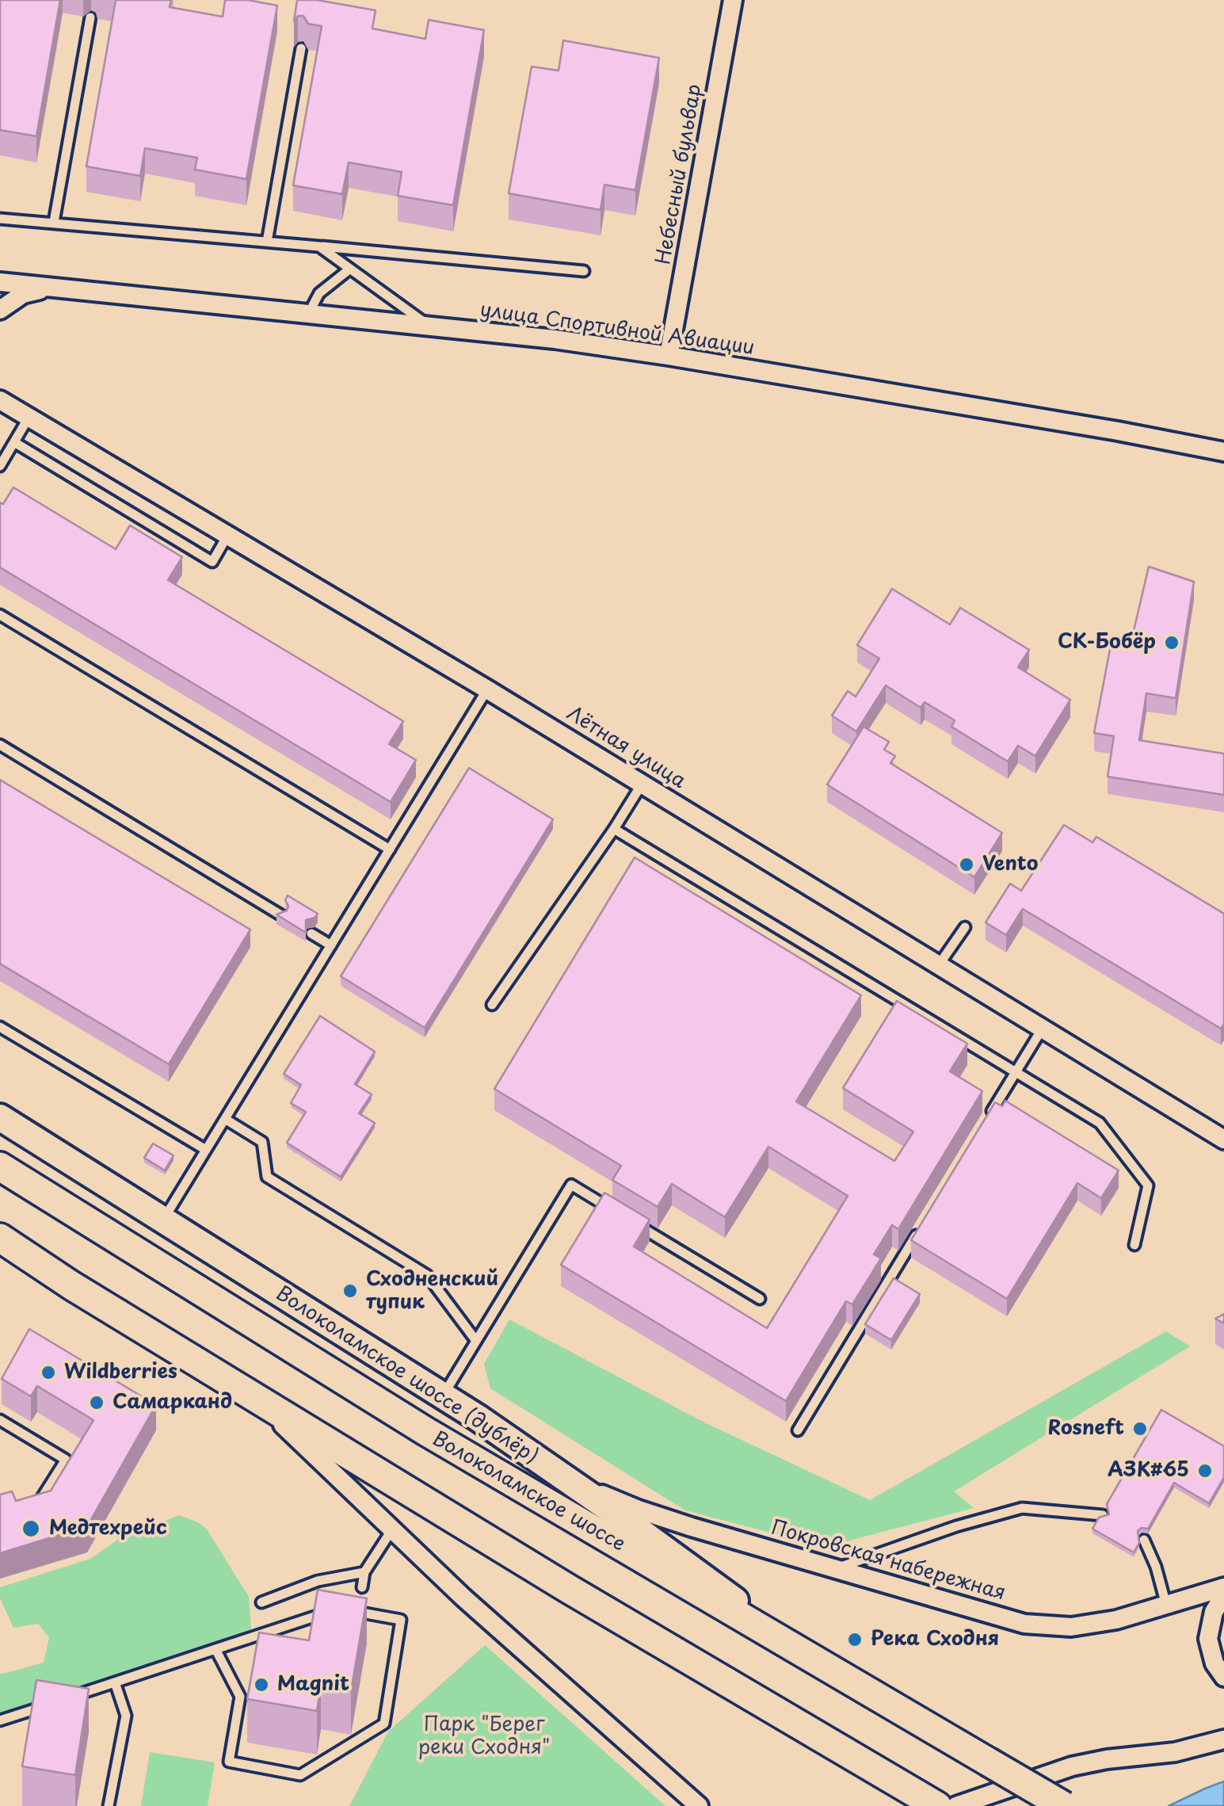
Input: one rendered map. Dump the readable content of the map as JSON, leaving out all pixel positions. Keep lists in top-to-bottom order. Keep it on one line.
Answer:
{"streets":{"main road":["Волоколамское шоссе"],"street":["Небесный бульвар","улица Спортивной Авиации","Лётная улица","Волоколамское шоссе (дублёр)","Покровская набережная"]},"crossings":[["Небесный бульвар","улица Спортивной Авиации"],["Волоколамское шоссе (дублёр)","Волоколамское шоссе"],["Волоколамское шоссе (дублёр)","Покровская набережная"]],"parks":["Парк \"Берег реки Сходня\""],"places":["СК-Бобёр","Vento","Сходненский тупик","Wildberries","Самарканд","Rosneft","АЗК#65","Медтехрейс","Река Сходня","Magnit"]}
